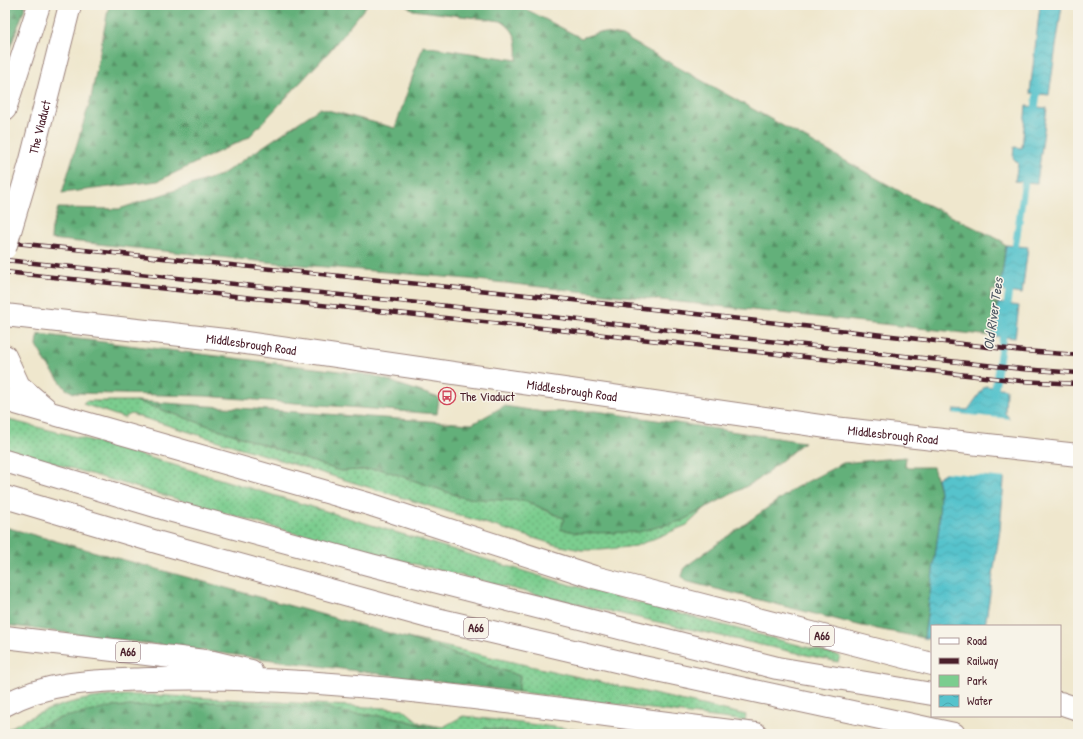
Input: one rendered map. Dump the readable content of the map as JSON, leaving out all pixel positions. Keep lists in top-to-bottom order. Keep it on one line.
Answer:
{"streets":{"main road":["The Viaduct","Middlesbrough Road","A66"]},"water":["Old River Tees"],"places":{"bus stop":["The Viaduct"]},"legend":["Road","Railway","Park","Water"]}
